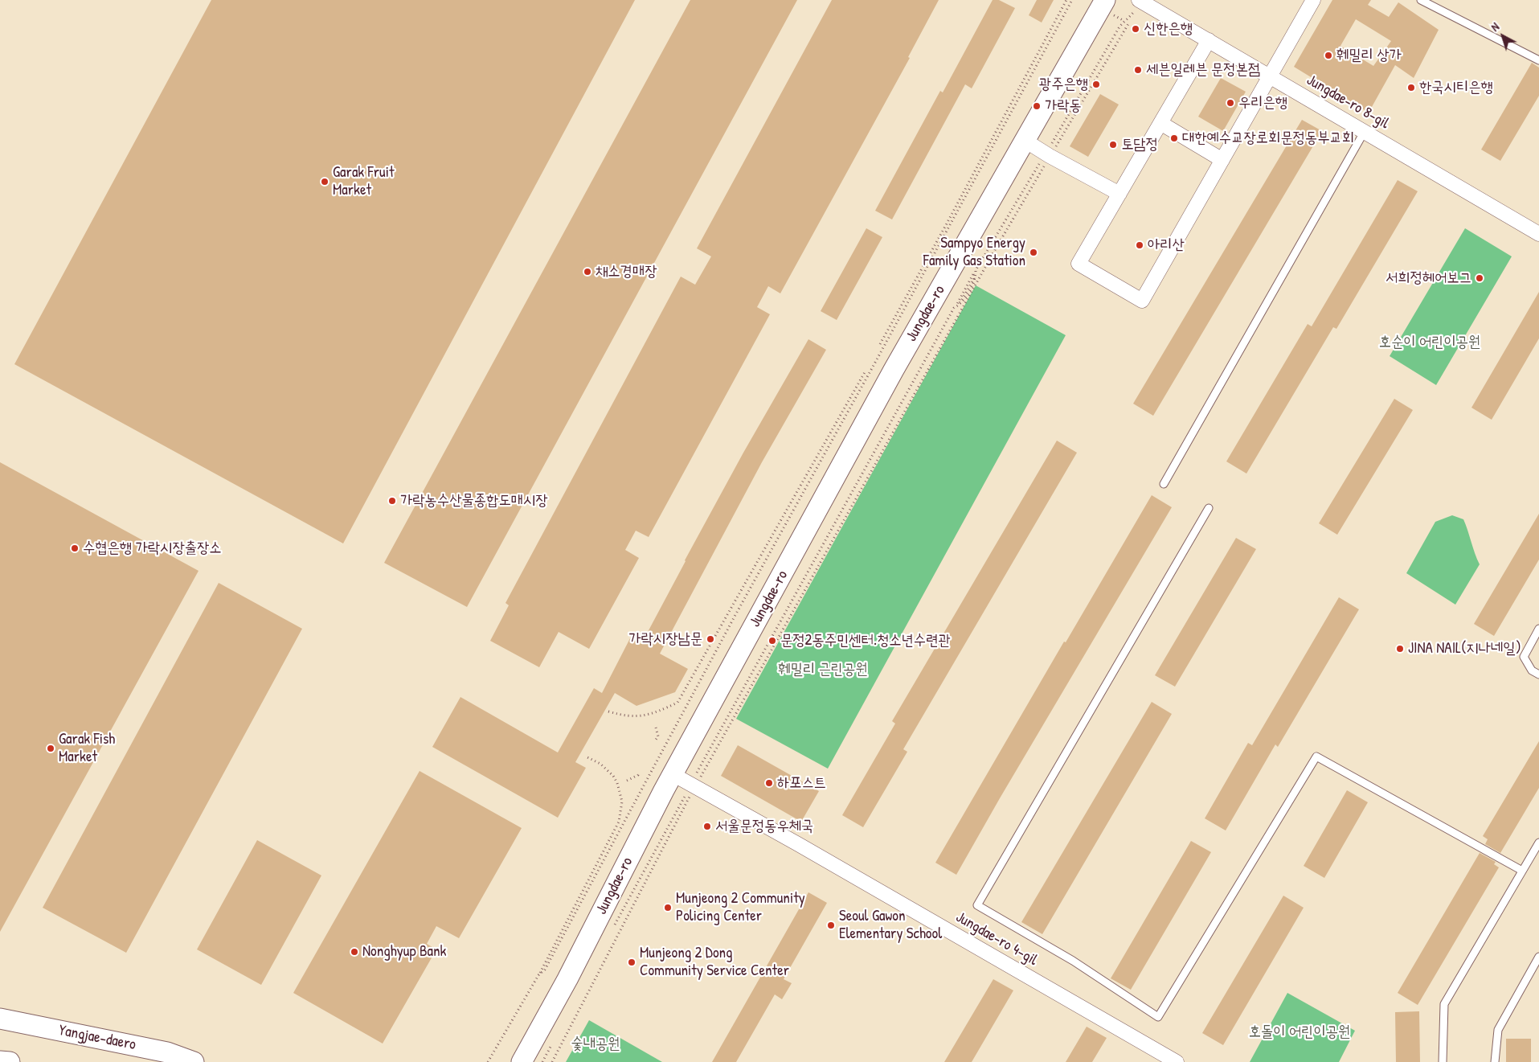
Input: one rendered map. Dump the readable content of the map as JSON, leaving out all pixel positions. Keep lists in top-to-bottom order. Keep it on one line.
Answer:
{"streets":{"main road":["Jungdae-ro","Yangjae-daero"],"street":["Jungdae-ro 8-gil","Jungdae-ro 4-gil"]},"crossings":[["Jungdae-ro","Jungdae-ro 4-gil"]],"parks":["호순이 어린이공원","훼밀리 근린공원","호돌이 어린이공원","숯내공원"],"places":["신한은행","훼밀리 상가","세븐일레븐 문정본점","광주은행","한국시티은행","우리은행","가락동","대한예수교장로회문정동부교회","토담정","Garak Fruit Market","아리산","Sampyo Energy Family Gas Station","채소경매장","서희정헤어보그","가락농수산물종합도매시장","수협은행 가락시장출장소","가락시장남문","문정2동주민센터.청소년수련관","JINA NAIL(지나네일)","Garak Fish Market","하포스트","서울문정동우체국","Munjeong 2 Community Policing Center","Seoul Gawon Elementary School","Nonghyup Bank","Munjeong 2 Dong Community Service Center"],"north":"top left"}
